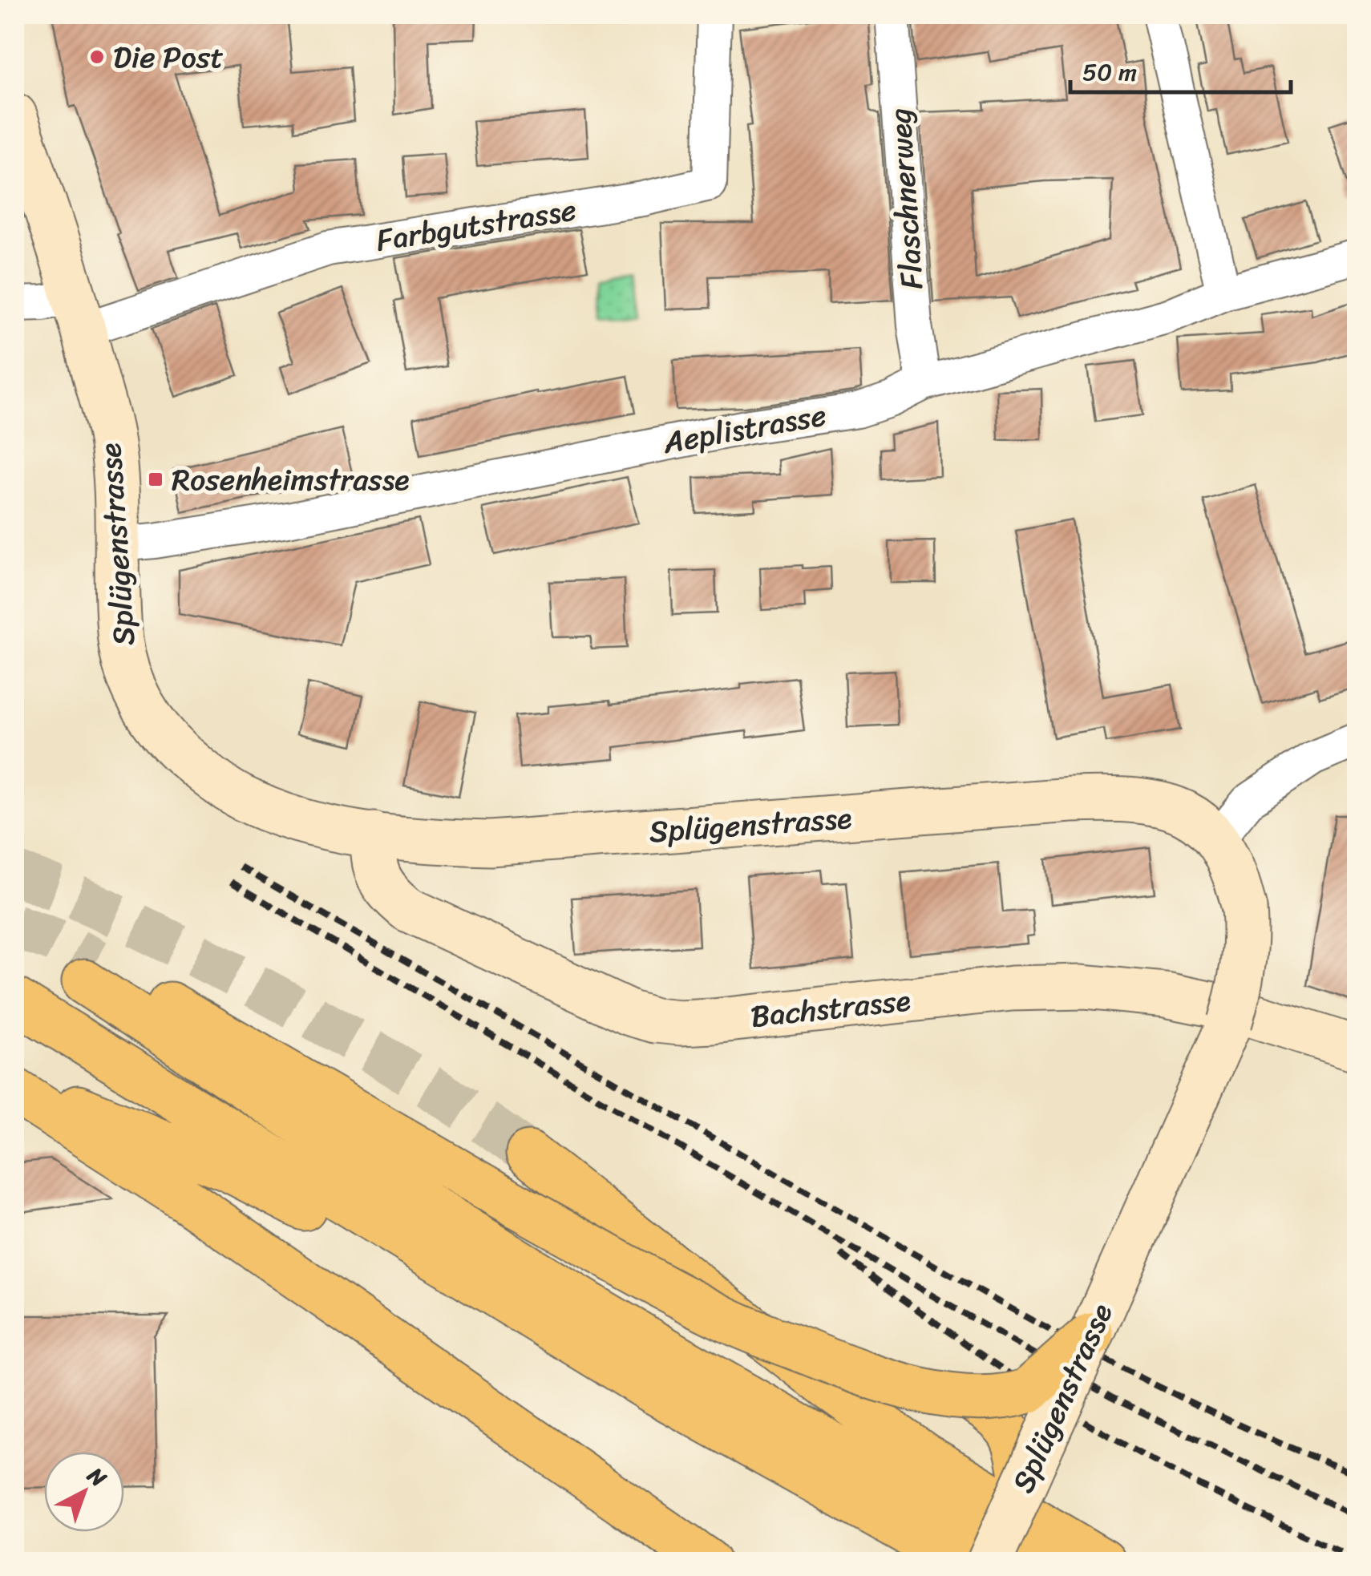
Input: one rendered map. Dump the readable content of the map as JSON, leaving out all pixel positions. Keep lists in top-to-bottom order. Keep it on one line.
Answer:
{"streets":{"main road":["Splügenstrasse","Bachstrasse"],"street":["Flaschnerweg","Farbgutstrasse","Aeplistrasse"]},"crossings":[["Flaschnerweg","Aeplistrasse"],["Farbgutstrasse","Splügenstrasse"],["Aeplistrasse","Splügenstrasse"],["Splügenstrasse","Bachstrasse"]],"places":{"other":["Die Post"],"transit":["Rosenheimstrasse"]},"scale_bar":"50 m","north":"top right"}
